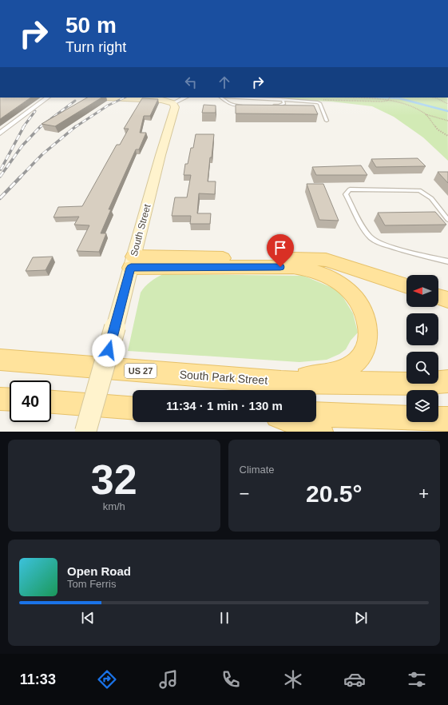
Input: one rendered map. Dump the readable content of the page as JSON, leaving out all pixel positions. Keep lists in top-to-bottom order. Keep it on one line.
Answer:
{"streets":{"main road":["US 27","South Park Street"],"street":["South Street"]},"north":"left","page":{"turn":["50 m","Turn right"],"limit":"40","trip":"11:34 · 1 min · 130 m","tile":[["32","km/h"],"Climate"],"heat":["−","20.5°","+"],"song":["Open Road","Tom Ferris"],"tabs":"11:33"}}
